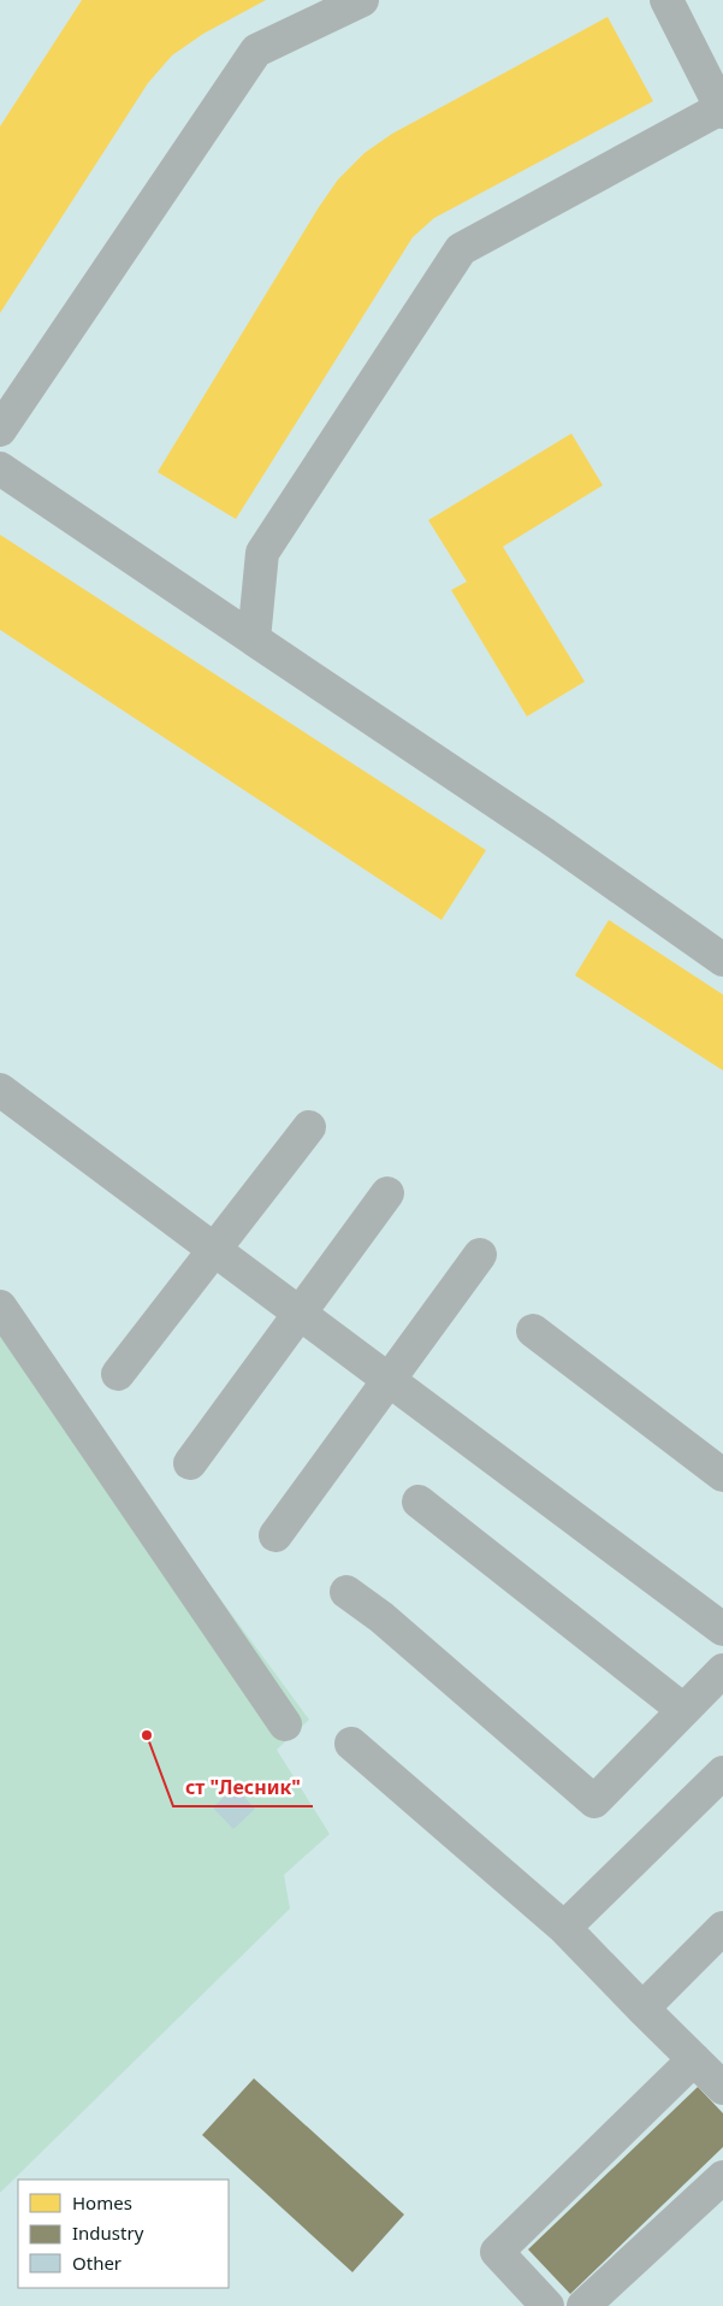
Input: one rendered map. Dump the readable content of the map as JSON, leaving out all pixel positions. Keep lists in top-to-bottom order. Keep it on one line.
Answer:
{"places":["ст \"Лесник\""],"legend":["Homes","Industry","Other"]}
